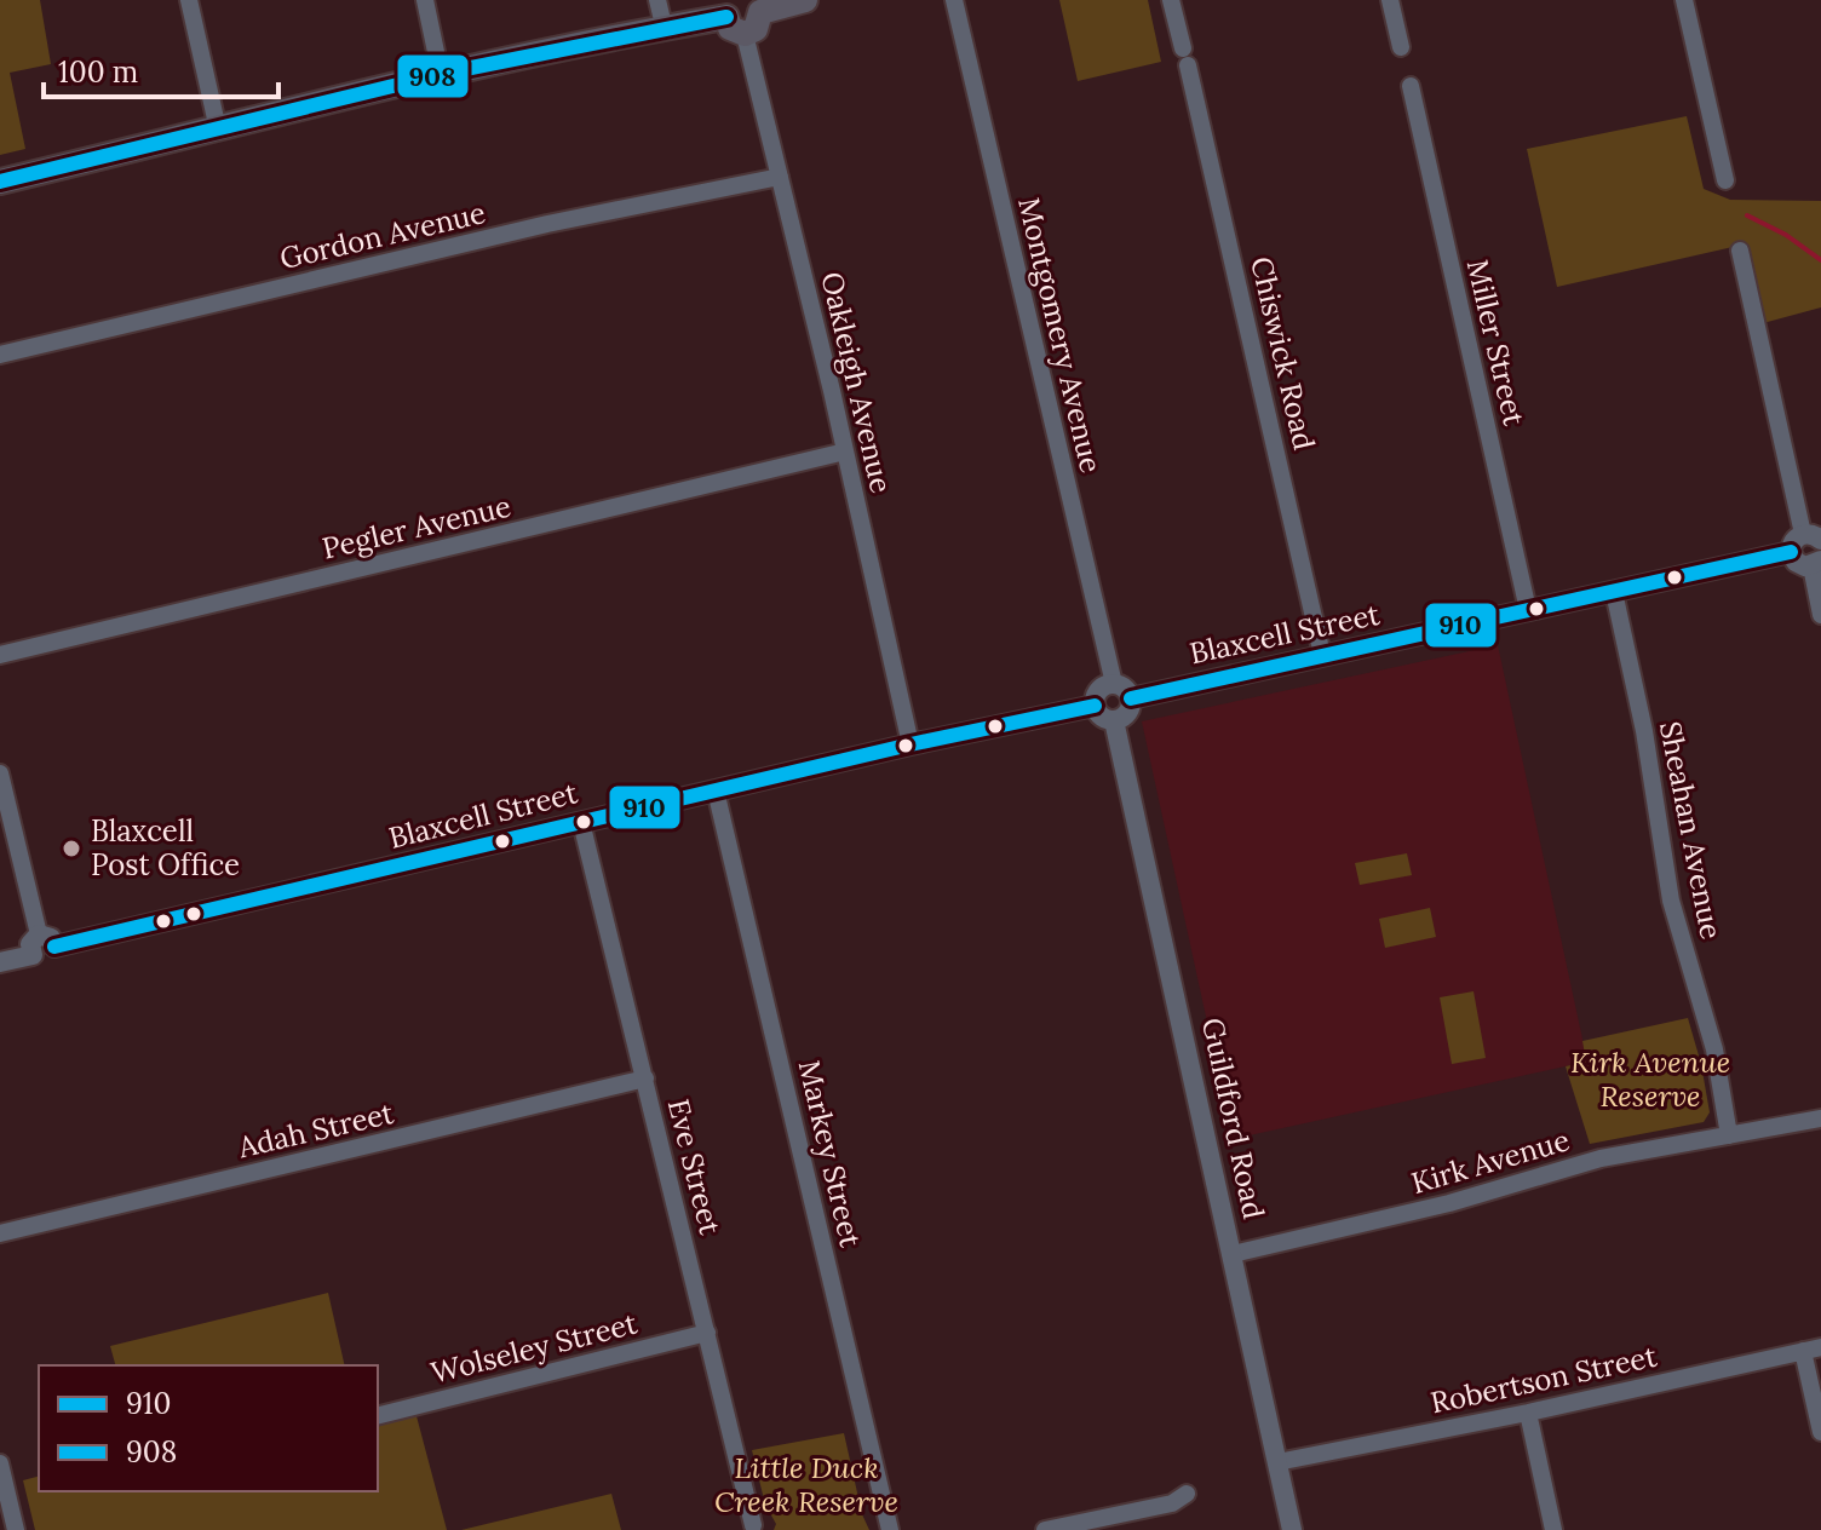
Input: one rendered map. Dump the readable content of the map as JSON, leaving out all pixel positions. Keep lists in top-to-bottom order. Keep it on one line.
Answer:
{"streets":{"street":["Gordon Avenue","Montgomery Avenue","Miller Street","Chiswick Road","Oakleigh Avenue","Pegler Avenue","Blaxcell Street","Sheahan Avenue","Guildford Road","Adah Street","Markey Street","Kirk Avenue","Eve Street","Wolseley Street","Robertson Street"]},"crossings":[["Gordon Avenue","Oakleigh Avenue"],["Montgomery Avenue","Blaxcell Street"],["Montgomery Avenue","Guildford Road"],["Miller Street","Blaxcell Street"],["Chiswick Road","Blaxcell Street"],["Oakleigh Avenue","Pegler Avenue"],["Oakleigh Avenue","Blaxcell Street"],["Blaxcell Street","Sheahan Avenue"],["Blaxcell Street","Guildford Road"],["Blaxcell Street","Markey Street"],["Blaxcell Street","Eve Street"],["Sheahan Avenue","Kirk Avenue"],["Guildford Road","Kirk Avenue"],["Guildford Road","Robertson Street"],["Adah Street","Eve Street"],["Eve Street","Wolseley Street"]],"parks":["Kirk Avenue Reserve","Little Duck Creek Reserve"],"places":["Blaxcell Post Office"],"lines":["transit line 908","transit line 910"],"legend":["910","908"],"scale_bar":"100 m"}
